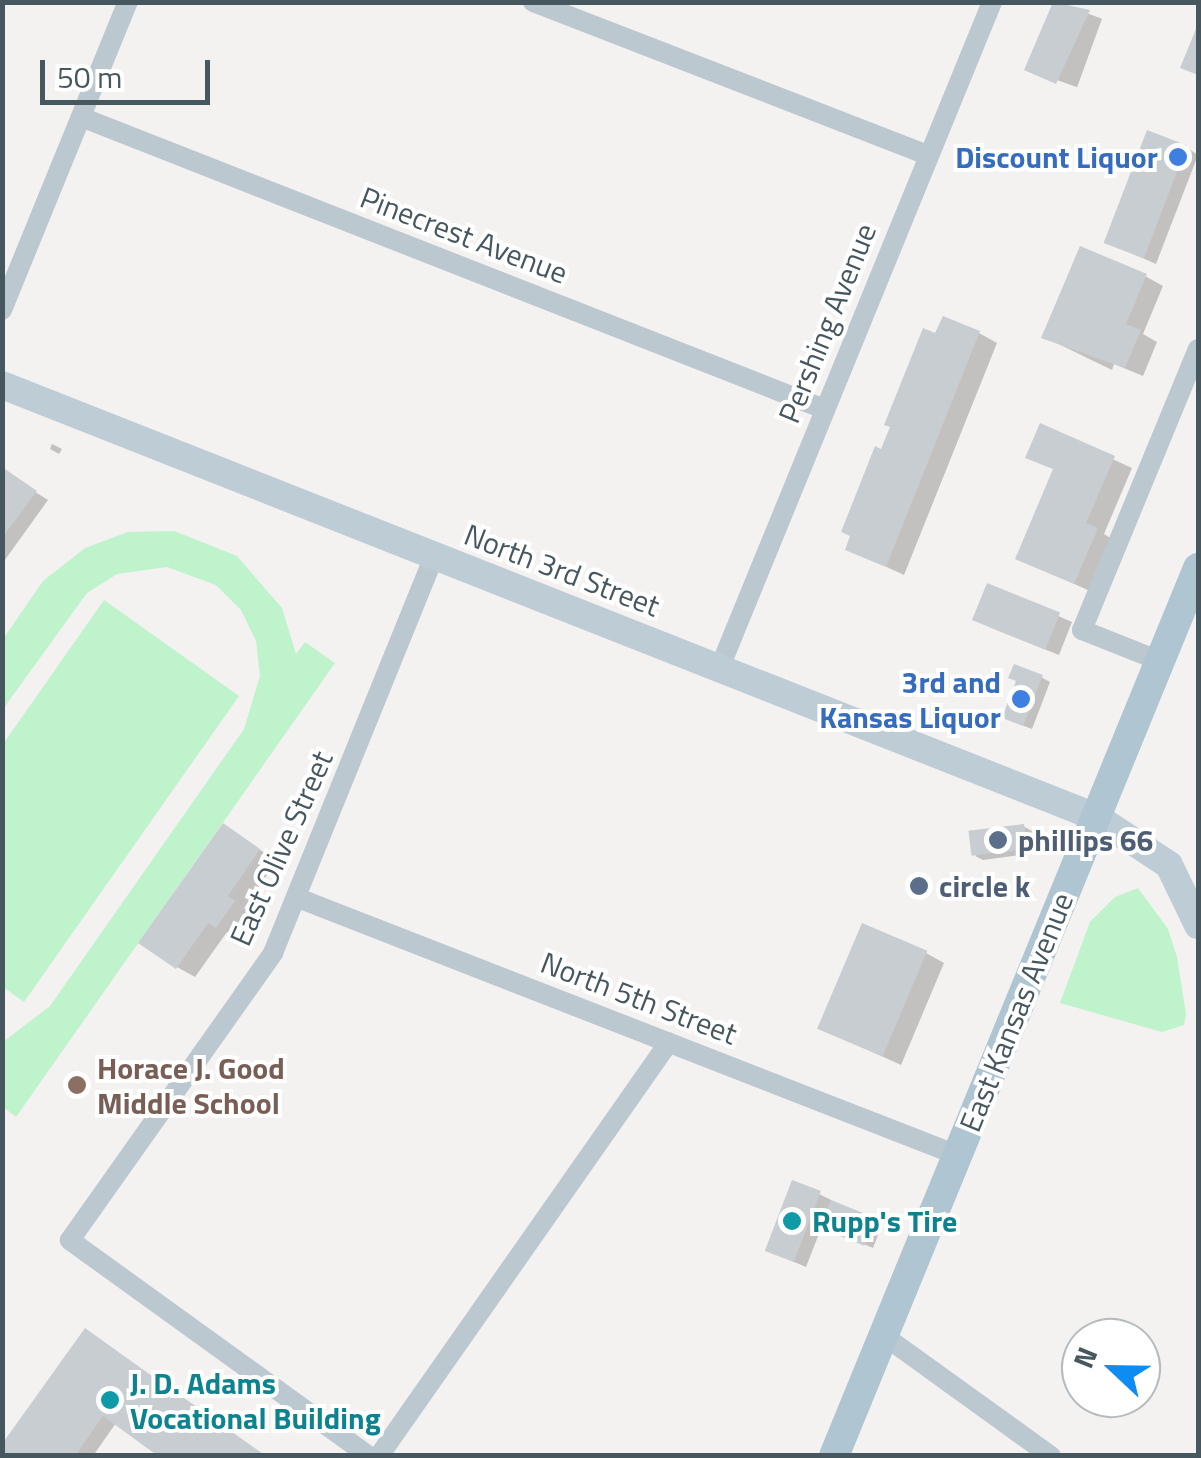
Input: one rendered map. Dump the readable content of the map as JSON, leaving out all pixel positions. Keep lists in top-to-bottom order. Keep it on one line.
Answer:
{"streets":{"main road":["North 3rd Street","East Kansas Avenue"],"street":["Pinecrest Avenue","Pershing Avenue","East Olive Street","North 5th Street"]},"crossings":[["Pinecrest Avenue","Pershing Avenue"],["Pershing Avenue","North 3rd Street"],["North 3rd Street","East Olive Street"],["North 3rd Street","East Kansas Avenue"],["East Olive Street","North 5th Street"],["North 5th Street","East Kansas Avenue"]],"places":["Discount Liquor","3rd and Kansas Liquor","phillips 66","circle k","Horace J. Good Middle School","Rupp's Tire","J. D. Adams Vocational Building"],"scale_bar":"50 m","north":"left"}
